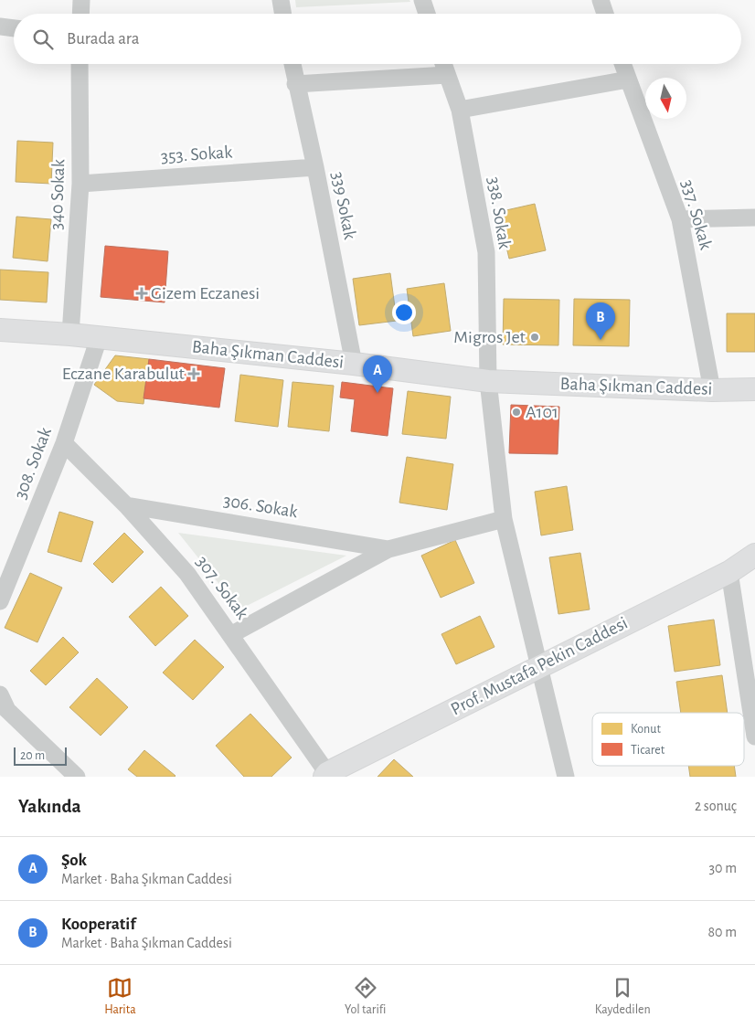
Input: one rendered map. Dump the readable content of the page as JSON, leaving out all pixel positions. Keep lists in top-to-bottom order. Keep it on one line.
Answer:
{"streets":{"main road":["Baha Şıkman Caddesi","Prof. Mustafa Pekin Caddesi"],"street":["353. Sokak","340 Sokak","339 Sokak","338. Sokak","337. Sokak","308. Sokak","306. Sokak","307. Sokak"]},"crossings":[["353. Sokak","340 Sokak"],["353. Sokak","339 Sokak"],["340 Sokak","Baha Şıkman Caddesi"],["339 Sokak","Baha Şıkman Caddesi"],["338. Sokak","Baha Şıkman Caddesi"],["338. Sokak","Prof. Mustafa Pekin Caddesi"],["337. Sokak","Baha Şıkman Caddesi"],["Baha Şıkman Caddesi","308. Sokak"],["308. Sokak","307. Sokak"],["306. Sokak","307. Sokak"],["307. Sokak","Prof. Mustafa Pekin Caddesi"]],"places":{"health":["Gizem Eczanesi","Eczane Karabulut"],"other":["Migros Jet","A101"]},"legend":["Konut","Ticaret"],"scale_bar":"20 m","north":"bottom","page":{"search":"Burada ara","pins":["B","A"],"scale":"20 m","heading":["Yakında","2 sonuç"],"list":[{"mark":"A","name":"Şok","note":"Market · Baha Şıkman Caddesi","value":"30 m"},{"mark":"B","name":"Kooperatif","note":"Market · Baha Şıkman Caddesi","value":"80 m"}],"nav":["Harita","Yol tarifi","Kaydedilen"]}}
